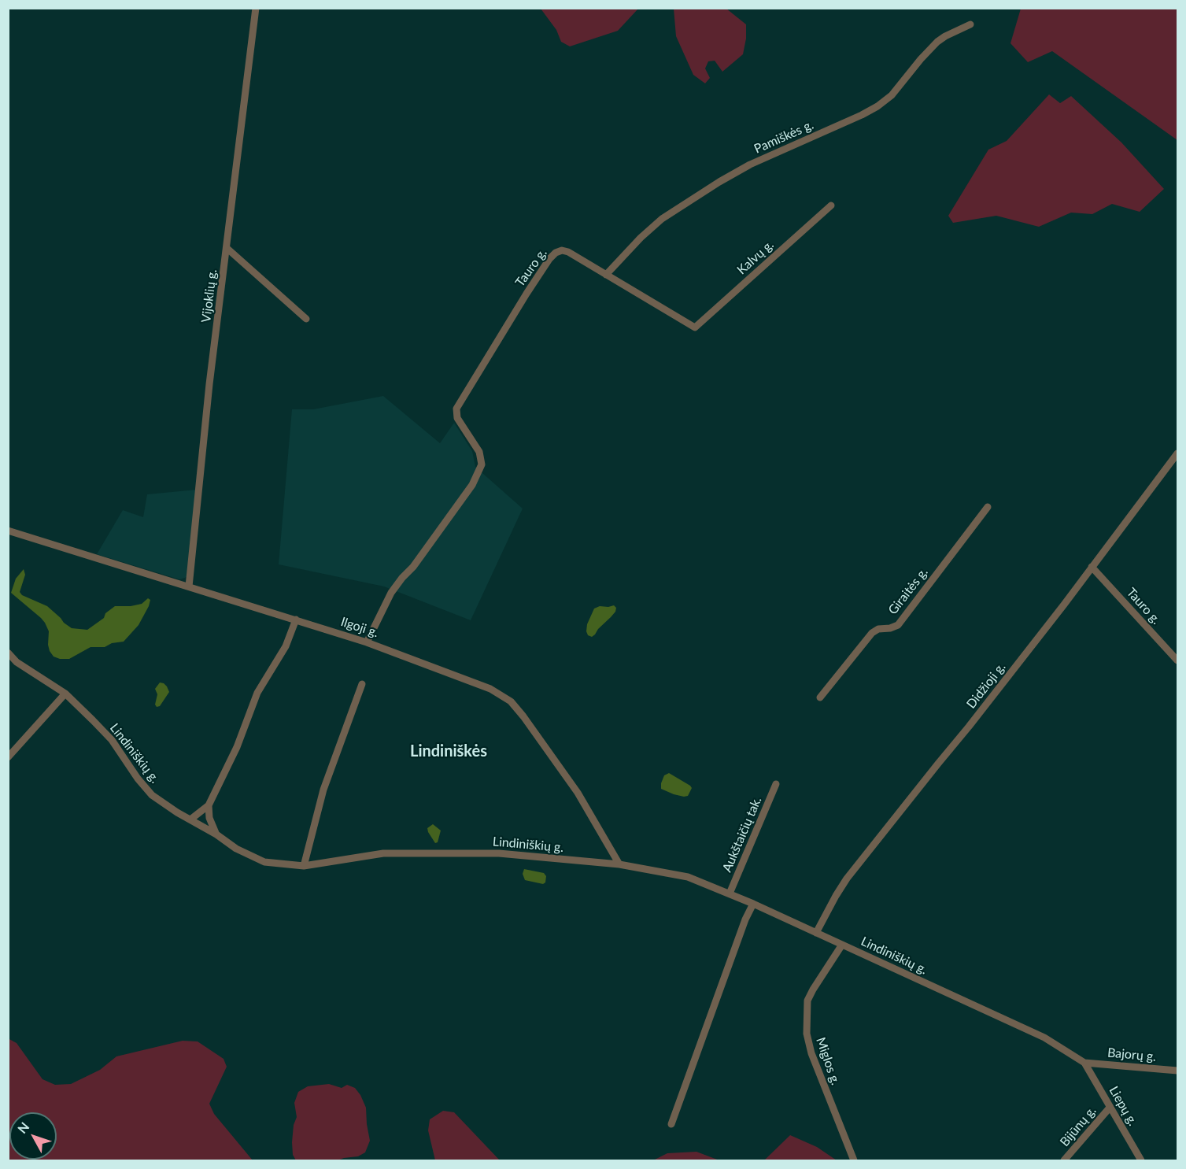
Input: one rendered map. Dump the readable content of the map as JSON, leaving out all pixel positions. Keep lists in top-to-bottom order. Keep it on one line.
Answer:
{"streets":{"street":["Pamiškės g.","Kalvų g.","Tauro g.","Vijoklių g.","Giraitės g.","Ilgoji g.","Didžioji g.","Lindiniškių g.","Aukštaičių tak.","Bajorų g.","Miglos g.","Liepų g.","Bijūnų g."]},"crossings":[["Pamiškės g.","Tauro g."],["Kalvų g.","Tauro g."],["Tauro g.","Ilgoji g."],["Tauro g.","Didžioji g."],["Vijoklių g.","Ilgoji g."],["Ilgoji g.","Lindiniškių g."],["Didžioji g.","Lindiniškių g."],["Lindiniškių g.","Aukštaičių tak."],["Lindiniškių g.","Bajorų g."],["Lindiniškių g.","Miglos g."],["Lindiniškių g.","Liepų g."],["Bajorų g.","Liepų g."],["Liepų g.","Bijūnų g."]],"districts":["Lindiniškės"],"north":"top left"}
